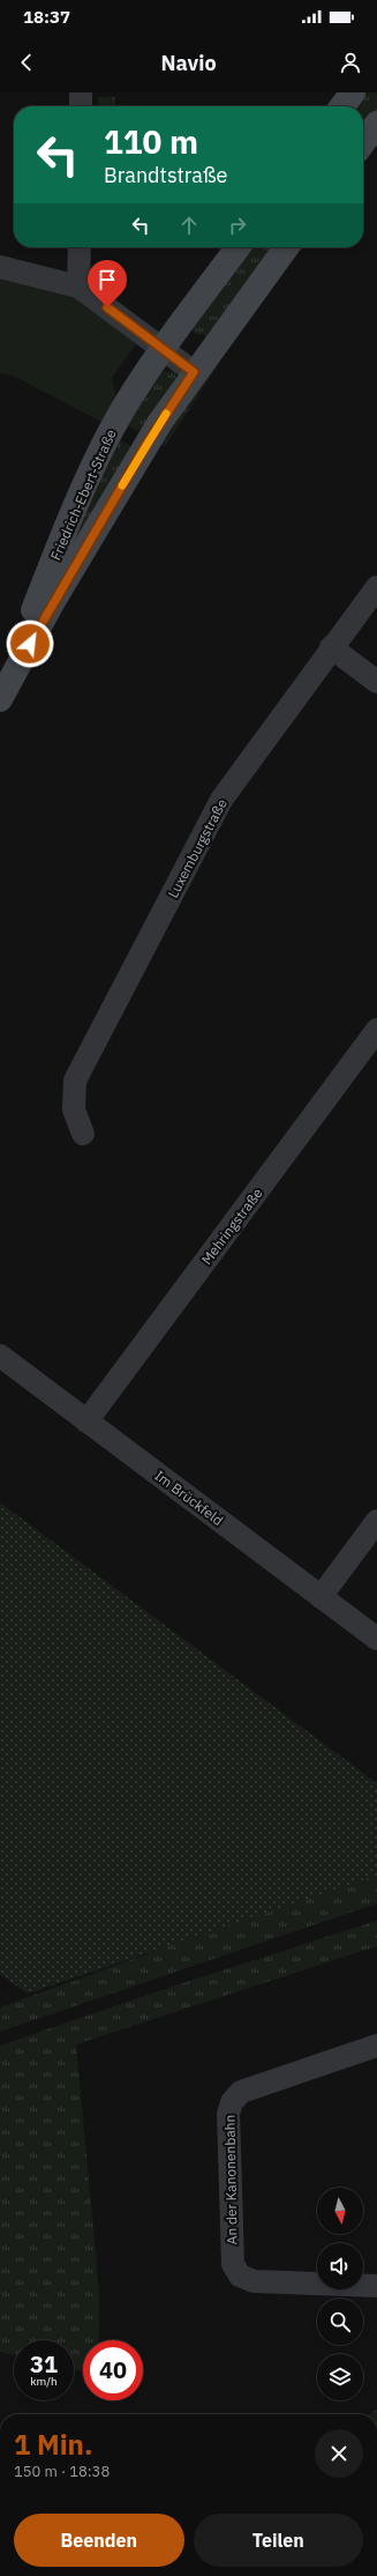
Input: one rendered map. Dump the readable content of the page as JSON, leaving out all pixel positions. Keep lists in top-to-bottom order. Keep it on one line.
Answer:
{"streets":{"street":["Friedrich-Ebert-Straße","Luxemburgstraße","Mehringstraße","Im Brückfeld","An der Kanonenbahn"]},"crossings":[["Mehringstraße","Im Brückfeld"]],"north":"bottom","page":{"status":"18:37","header":"Navio","turn":["110 m","Brandtstraße"],"speed":"31 km/h","limit":"40","heading":["1 Min.","150 m · 18:38"],"buttons":["Beenden","Teilen"]}}
